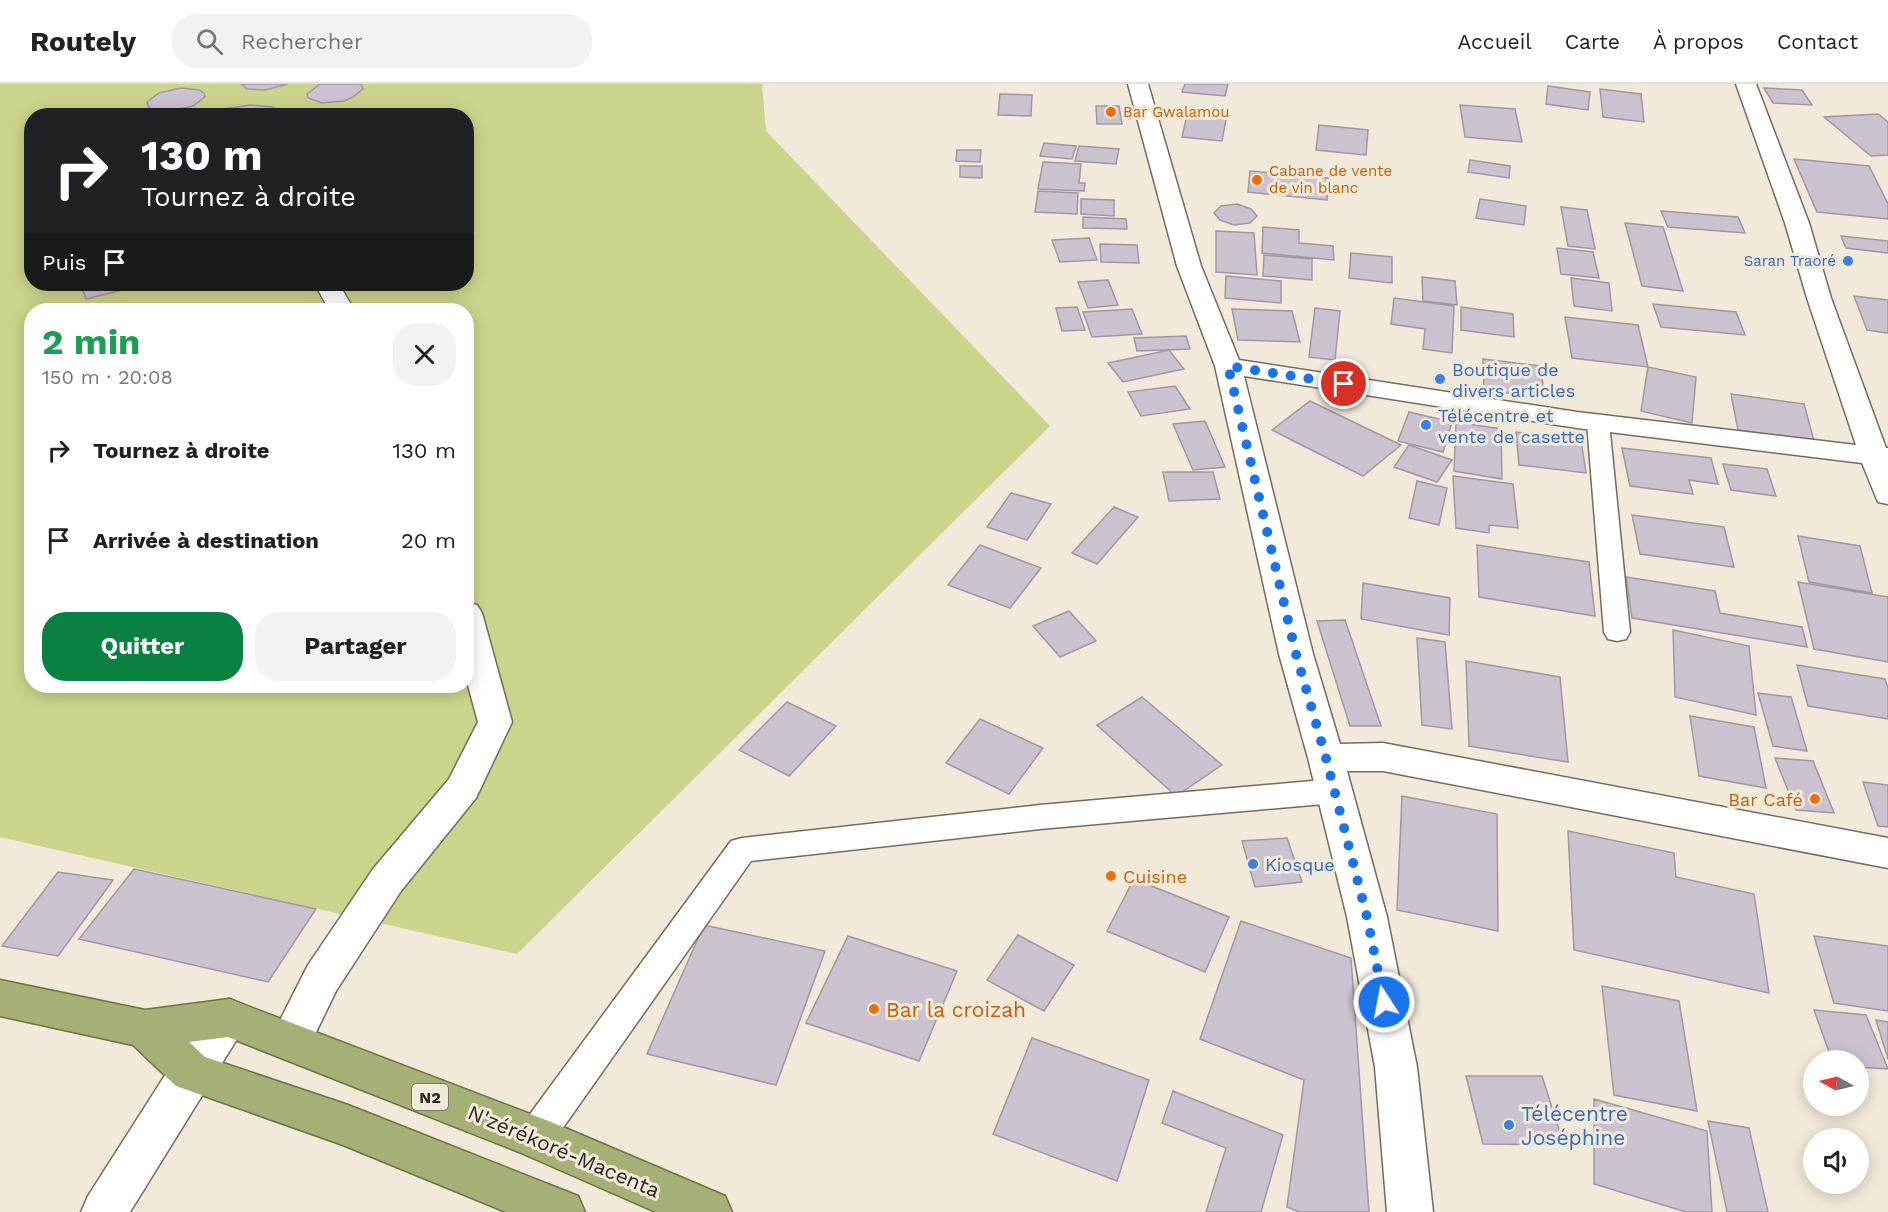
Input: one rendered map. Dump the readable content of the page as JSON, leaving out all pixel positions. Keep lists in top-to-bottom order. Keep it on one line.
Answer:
{"streets":{"highway":["N2","N'zérékoré-Macenta"]},"places":["Bar Gwalamou","Cabane de vente de vin blanc","Saran Traoré","Boutique de divers articles","Télécentre et vente de casette","Bar Café","Kiosque","Cuisine","Bar la croizah","Télécentre Joséphine"],"north":"left","page":{"header":"Routely","search":"Rechercher","nav":["Accueil","Carte","À propos","Contact"],"turn":["130 m","Tournez à droite"],"then":"Puis","heading":["2 min","150 m · 20:08"],"list":[{"name":"Tournez à droite","value":"130 m"},{"name":"Arrivée à destination","value":"20 m"}],"buttons":["Quitter","Partager"]}}
